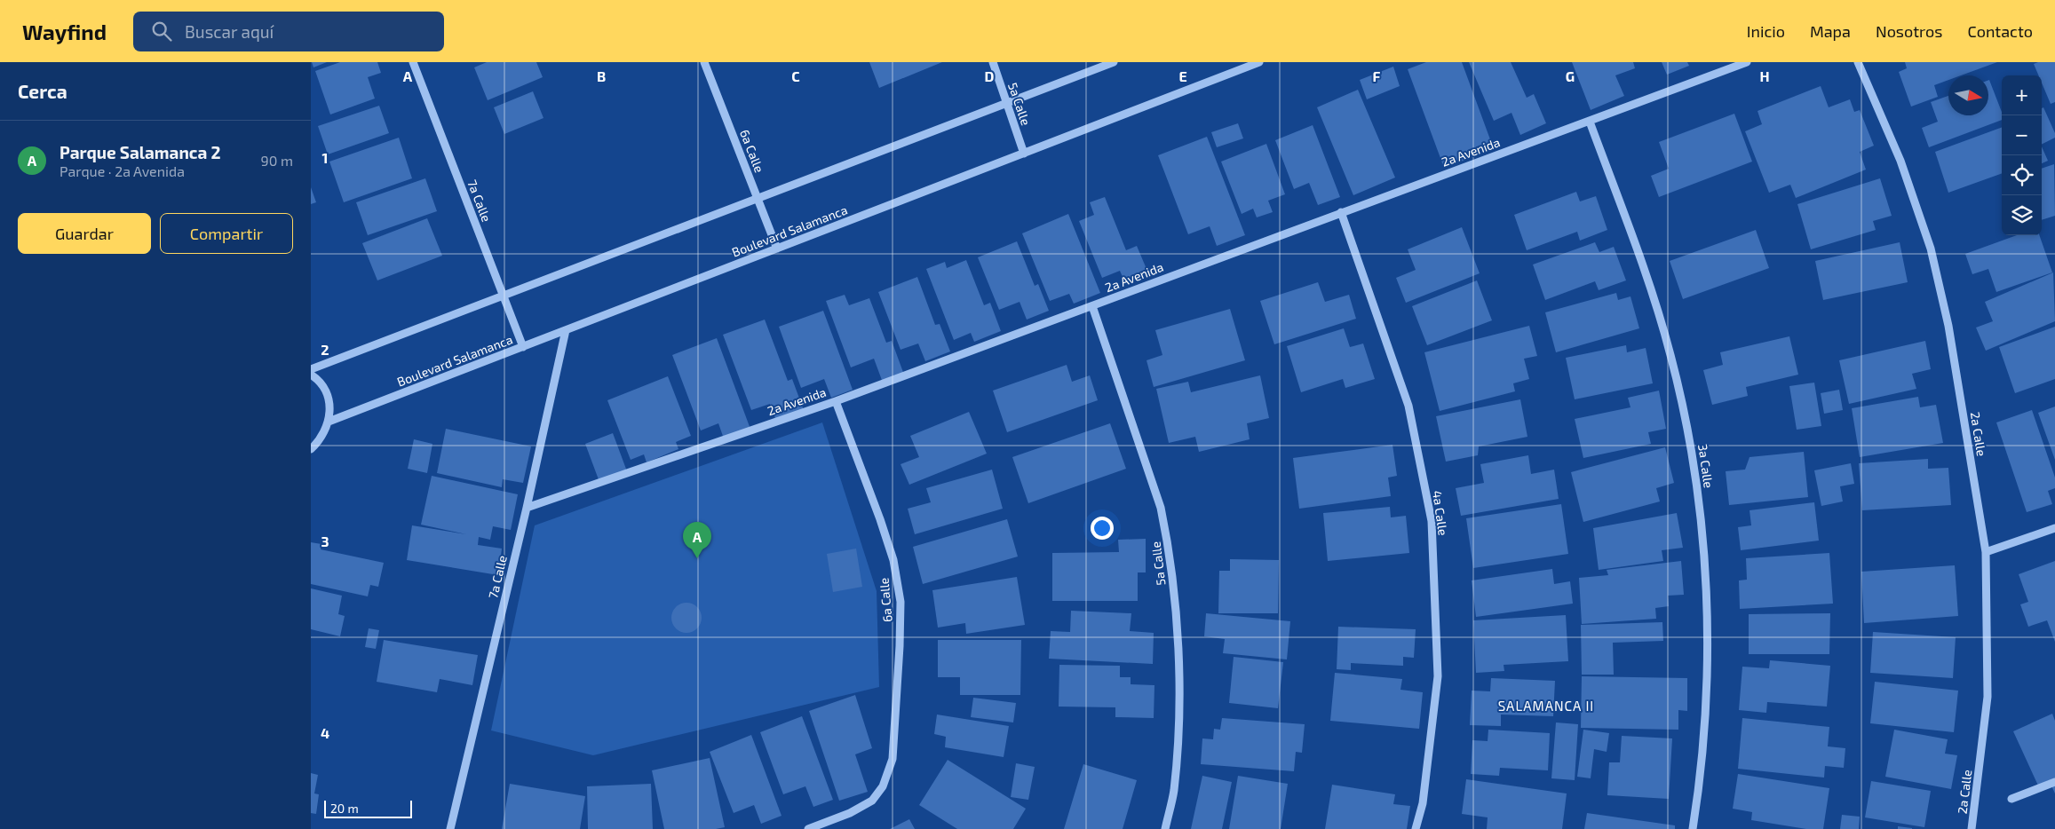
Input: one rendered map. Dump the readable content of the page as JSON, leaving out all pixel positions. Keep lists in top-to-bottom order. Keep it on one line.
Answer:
{"streets":{"street":["5a Calle","6a Calle","2a Avenida","7a Calle","Boulevard Salamanca","2a Calle","3a Calle","4a Calle"]},"crossings":[["5a Calle","2a Avenida"],["5a Calle","Boulevard Salamanca"],["6a Calle","2a Avenida"],["6a Calle","Boulevard Salamanca"],["2a Avenida","7a Calle"],["2a Avenida","3a Calle"],["2a Avenida","4a Calle"],["7a Calle","Boulevard Salamanca"]],"districts":["SALAMANCA II"],"scale_bar":"20 m","north":"right","page":{"header":"Wayfind","search":"Buscar aquí","nav":["Inicio","Mapa","Nosotros","Contacto"],"heading":"Cerca","map_buttons":["+","−"],"list":[{"mark":"A","name":"Parque Salamanca 2","note":"Parque · 2a Avenida","value":"90 m"}],"buttons":["Guardar","Compartir"],"pins":"A","scale":"20 m"},"grid":{"columns":["A","B","C","D","E","F","G","H"],"rows":["1","2","3","4"]}}
